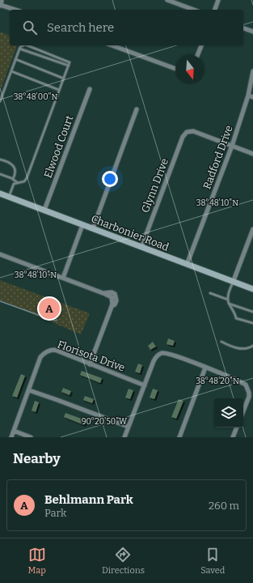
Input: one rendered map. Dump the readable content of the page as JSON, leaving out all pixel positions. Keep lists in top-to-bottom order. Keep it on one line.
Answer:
{"streets":{"main road":["Charbonier Road"],"street":["Elwood Court","Radford Drive","Glynn Drive","Florisota Drive"]},"crossings":[["Elwood Court","Charbonier Road"],["Radford Drive","Glynn Drive"],["Radford Drive","Charbonier Road"],["Glynn Drive","Charbonier Road"]],"north":"bottom","page":{"search":"Search here","pins":"A","heading":"Nearby","list":[{"mark":"A","name":"Behlmann Park","note":"Park","value":"260 m"}],"nav":["Map","Directions","Saved"]},"coordinates":["38°48'00\"N","38°48'10\"N","38°48'20\"N","90°20'50\"W"]}
